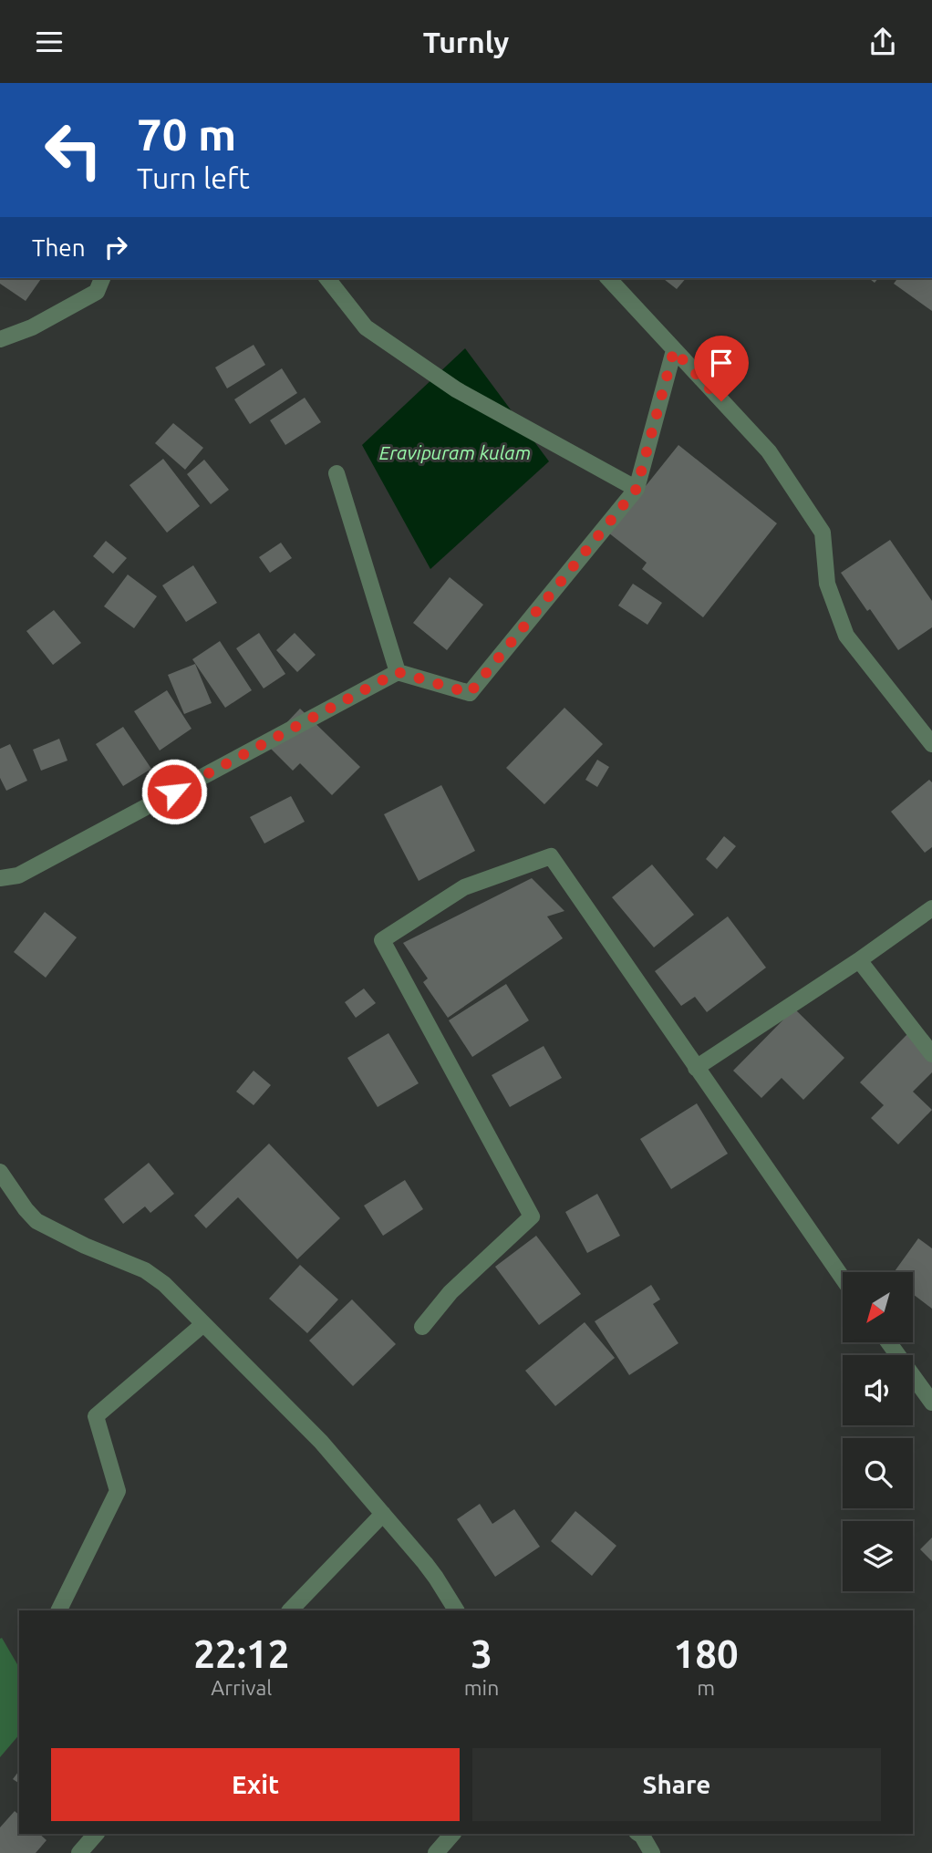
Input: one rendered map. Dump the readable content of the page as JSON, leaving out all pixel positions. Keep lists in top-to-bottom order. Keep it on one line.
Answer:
{"water":["Eravipuram kulam"],"north":"bottom left","page":{"header":"Turnly","turn":["70 m","Turn left"],"then":"Then","eta":["22:12","Arrival","3","min","180","m"],"buttons":["Exit","Share"]}}
